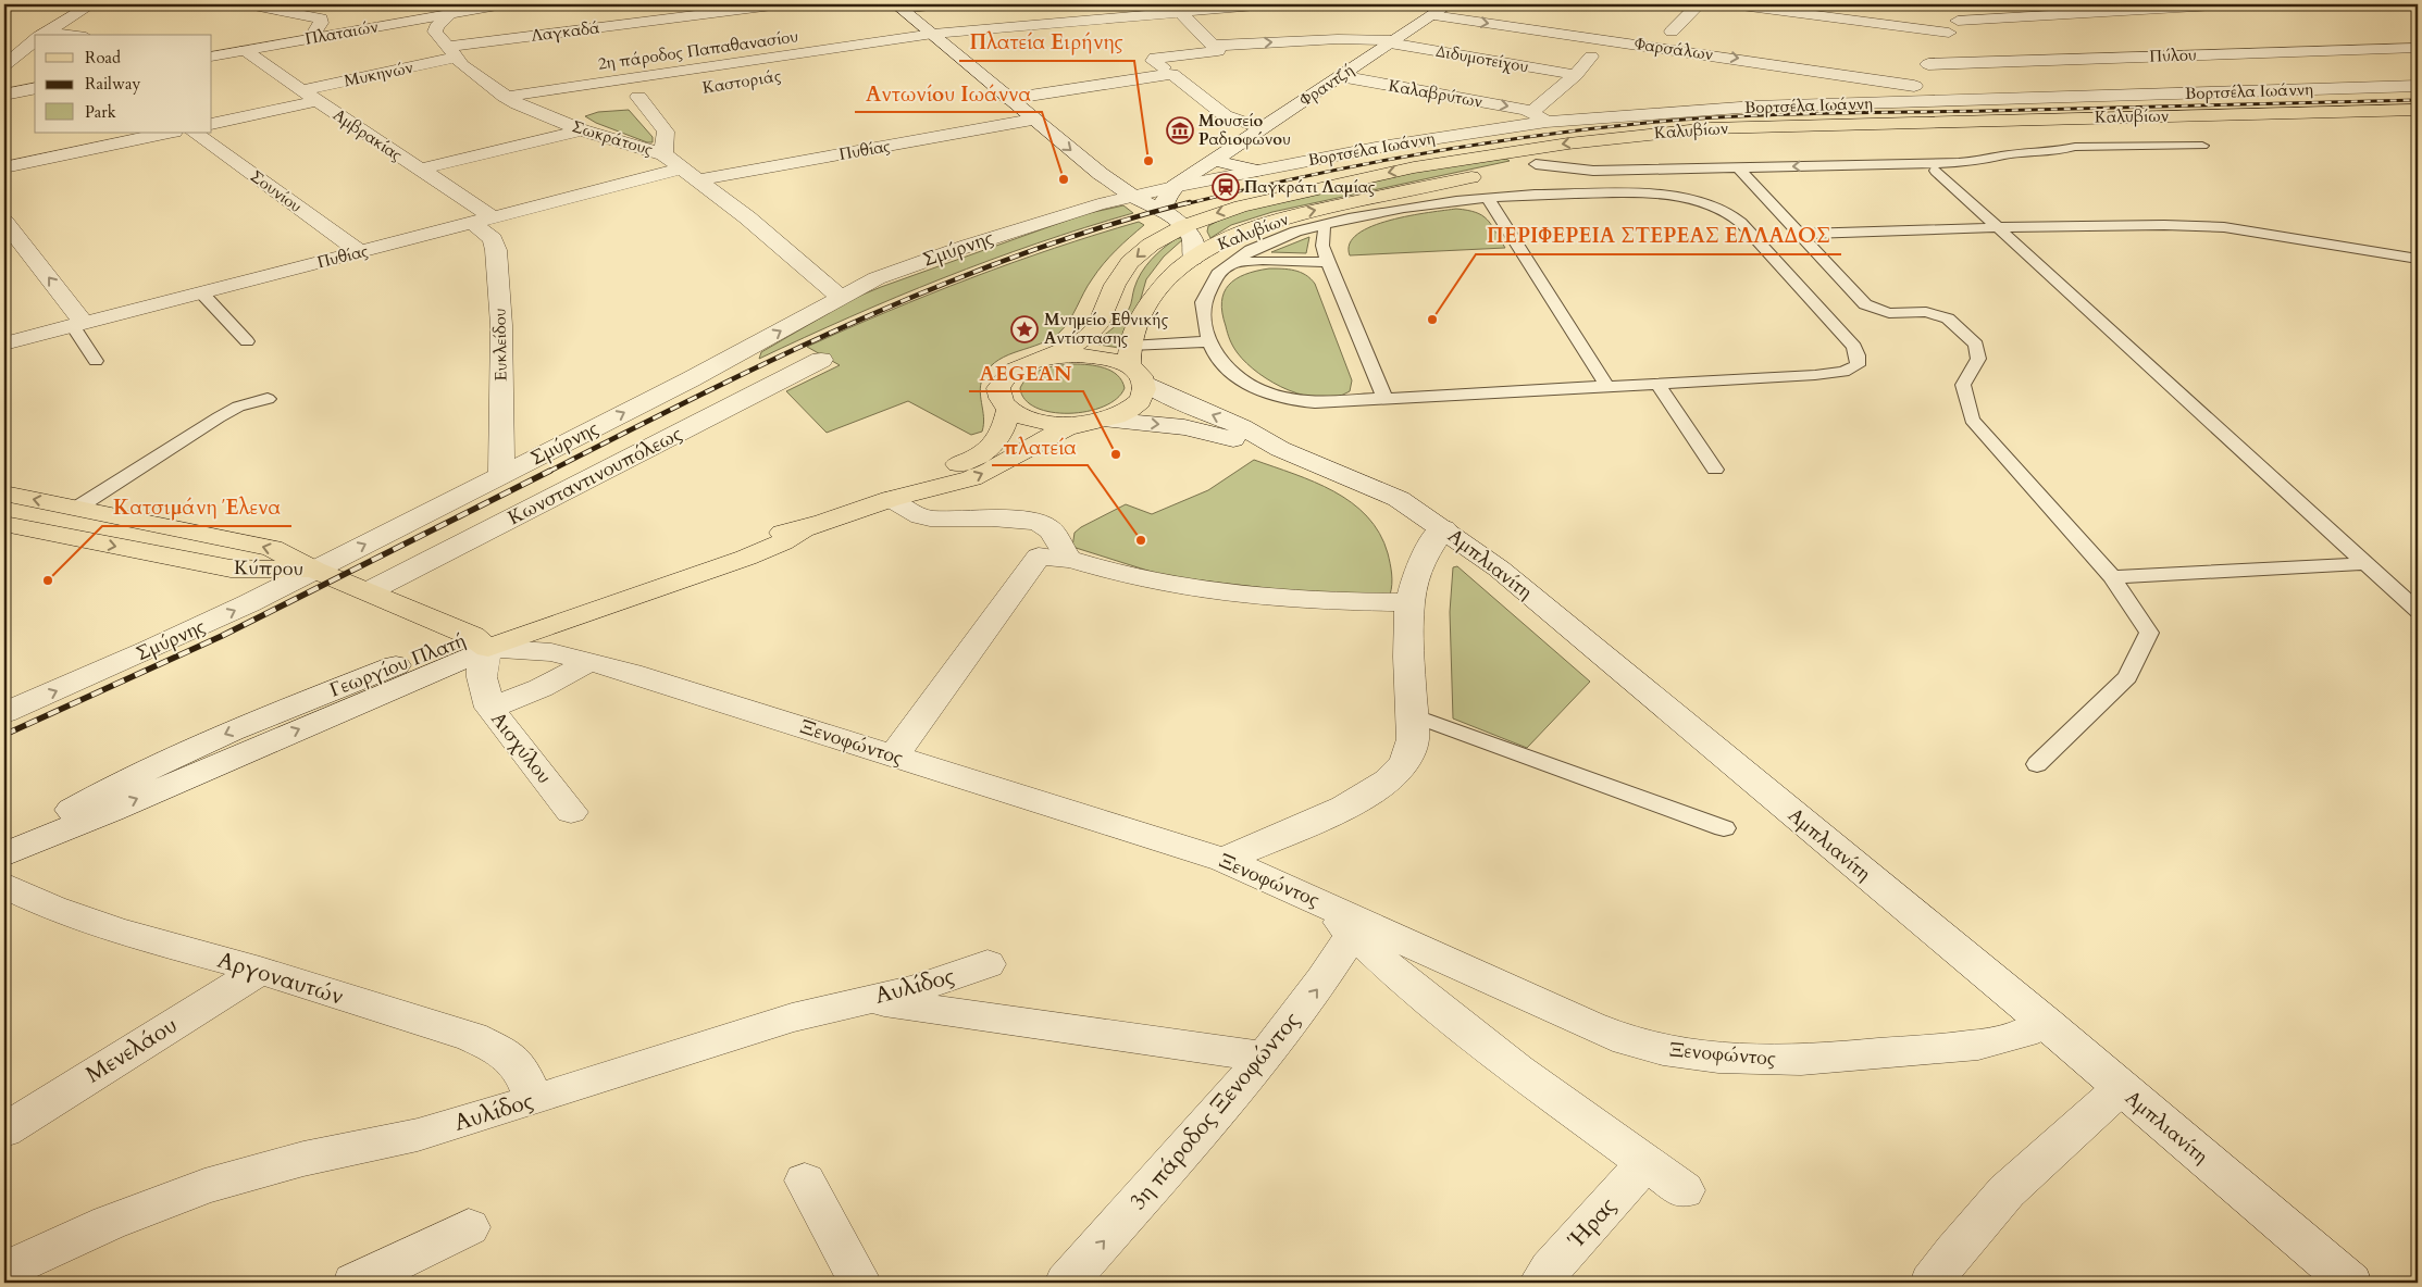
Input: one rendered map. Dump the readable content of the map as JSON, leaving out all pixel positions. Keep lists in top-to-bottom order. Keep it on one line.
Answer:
{"streets":{"main road":["Καλυβίων","Κύπρου","Γεωργίου Πλατή"],"street":["Λαγκαδά","Πλαταιών","Φαρσάλων","Πύλου","Διδυμοτείχου","Μυκηνών","Φραντζή","Βορτσέλα Ιωάννη","Καλαβρύτων","Αμβρακίας","Σωκράτους","Πυθίας","Σουνίου","Σμύρνης","Ευκλείδου","Κωνσταντινουπόλεως","Αμπλιανίτη","Ξενοφώντος","Αισχύλου","Αργοναυτών","Αυλίδος","Μενελάου","3η πάροδος Ξενοφώντος","Ήρας"]},"crossings":[["Λαγκαδά","Μυκηνών"],["Λαγκαδά","Σωκράτους"],["Πλαταιών","Αμβρακίας"],["Πλαταιών","Σωκράτους"],["Φαρσάλων","Φραντζή"],["Φαρσάλων","Βορτσέλα Ιωάννη"],["Διδυμοτείχου","Φραντζή"],["Μυκηνών","Αμβρακίας"],["Μυκηνών","Σωκράτους"],["Φραντζή","Βορτσέλα Ιωάννη"],["Φραντζή","Καλαβρύτων"],["Φραντζή","Σμύρνης"],["Βορτσέλα Ιωάννη","Καλαβρύτων"],["Βορτσέλα Ιωάννη","Σμύρνης"],["Καλυβίων","Αμπλιανίτη"],["Καλυβίων","Γεωργίου Πλατή"],["Αμβρακίας","Πυθίας"],["Αμβρακίας","Ευκλείδου"],["Σωκράτους","Πυθίας"],["Σωκράτους","Σμύρνης"],["Πυθίας","Σουνίου"],["Πυθίας","Ευκλείδου"],["Σμύρνης","Ευκλείδου"],["Σμύρνης","Κύπρου"],["Αμπλιανίτη","Γεωργίου Πλατή"],["Αμπλιανίτη","Ξενοφώντος"],["Γεωργίου Πλατή","Ξενοφώντος"],["Γεωργίου Πλατή","Αισχύλου"],["Ξενοφώντος","Αισχύλου"],["Αργοναυτών","Αυλίδος"],["Αργοναυτών","Μενελάου"]],"one_way":["Καλαβρύτων","Σμύρνης","3η πάροδος Ξενοφώντος"],"places":{"museum":["Μουσείο Ραδιοφώνου"],"other":["Πλατεία Ειρήνης","Αντωνίου Ιωάννα","ΠΕΡΙΦΕΡΕΙΑ ΣΤΕΡΕΑΣ ΕΛΛΑΔΟΣ","AEGEAN","πλατεία","Κατσιμάνη Έλενα"],"station":["Παγκράτι Λαμίας"],"place":["Μνημείο Εθνικής Αντίστασης"]},"legend":["Road","Railway","Park"]}
